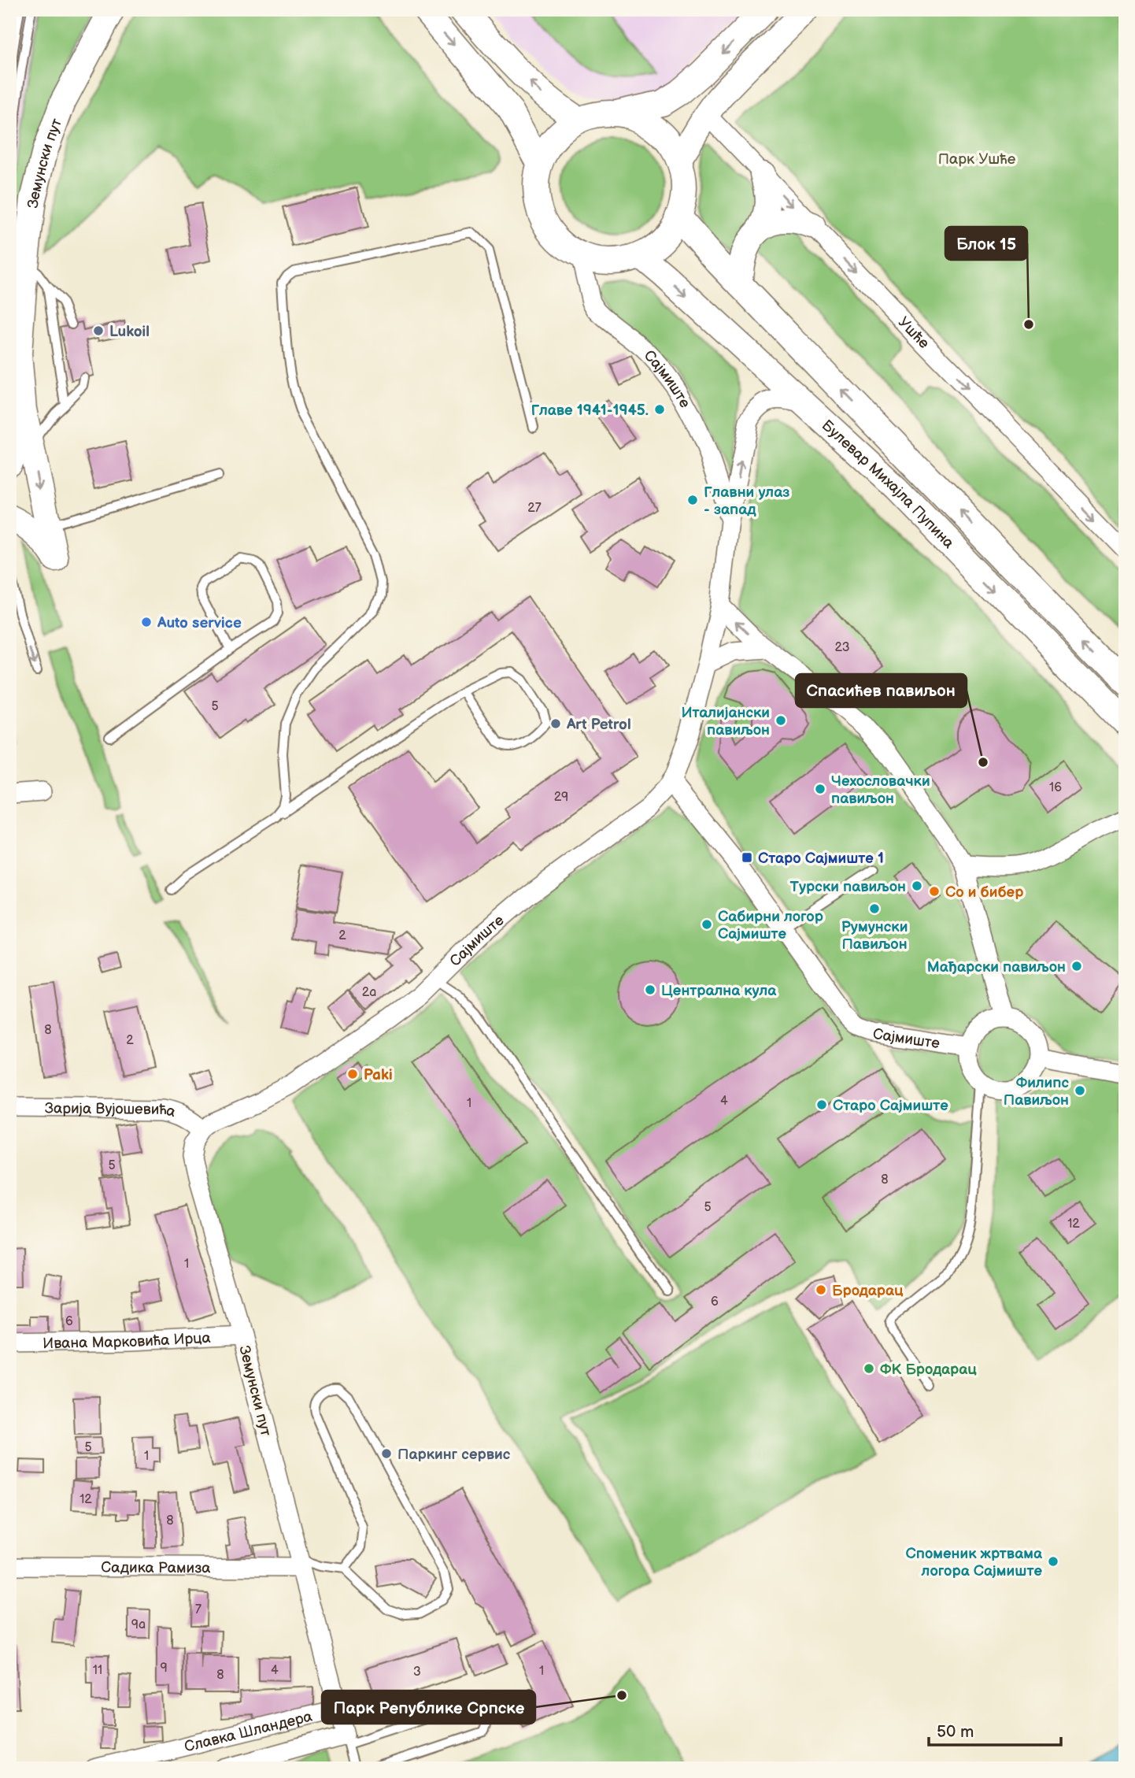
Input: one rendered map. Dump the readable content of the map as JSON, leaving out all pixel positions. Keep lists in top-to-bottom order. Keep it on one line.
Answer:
{"streets":{"main road":["Земунски пут","Булевар Михајла Пупина"],"street":["Ушће","Сајмиште","Зарија Вујошевића","Ивана Марковића Ирца","Садика Рамиза","Славка Шландера"]},"crossings":[["Земунски пут","Сајмиште"],["Земунски пут","Зарија Вујошевића"],["Земунски пут","Ивана Марковића Ирца"],["Земунски пут","Садика Рамиза"],["Земунски пут","Славка Шландера"],["Сајмиште","Булевар Михајла Пупина"],["Сајмиште","Зарија Вујошевића"]],"one_way":["Ушће"],"parks":["Парк Ушће"],"places":{"other":["Блок 15","Lukoil","Главе 1941-1945.","Главни улаз - запад","Auto service","Италијански павиљон","Art Petrol","Спасићев павиљон","Чехословачки павиљон","Турски павиљон","Со и бибер","Румунски Павиљон","Сабирни логор Сајмиште","Мађарски павиљон","Централна кула","Paki","Филипс Павиљон","Старо Сајмиште","Бродарац","ФК Бродарац","Паркинг сервис","Споменик жртвама логора Сајмиште","Парк Републике Српске"],"transit":["Старо Сајмиште 1"]},"house_numbers":["27","23","5","16","29","2","2a","8","2","4","1","5","8","5","12","1","6","6","5","1","12","8","7","9a","9","11","4","1","3","8"],"scale_bar":"50 m"}
